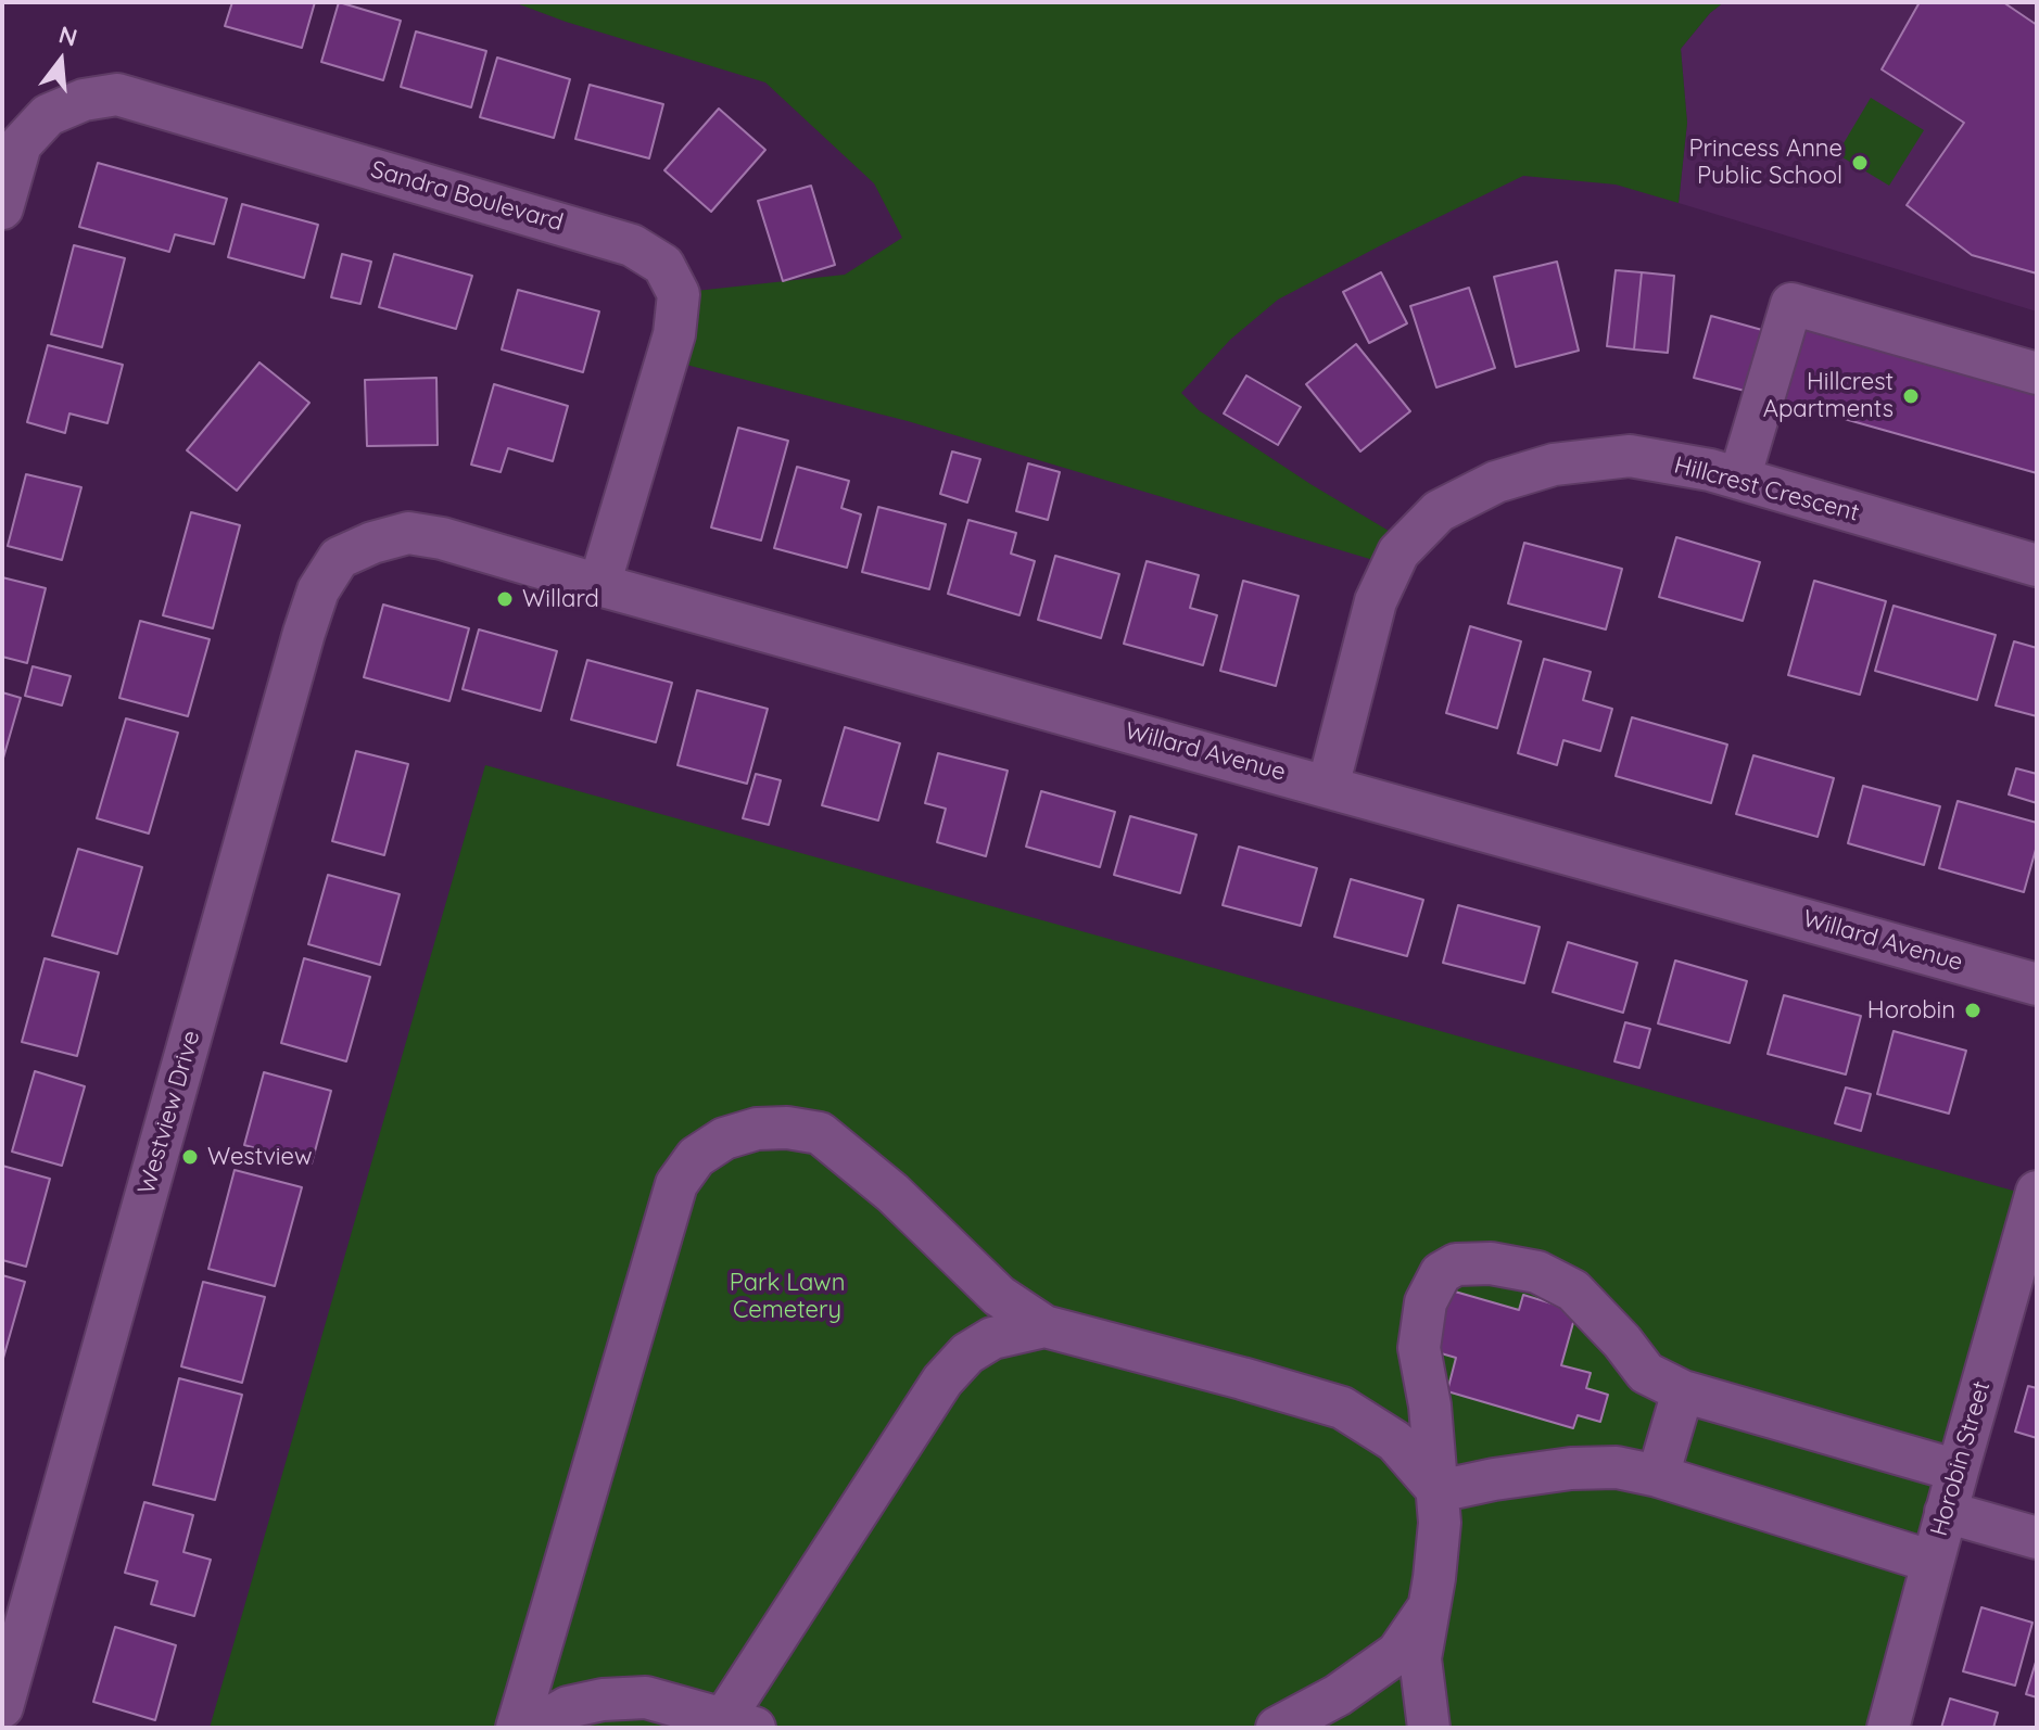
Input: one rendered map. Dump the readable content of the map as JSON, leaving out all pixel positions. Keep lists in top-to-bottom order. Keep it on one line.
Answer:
{"streets":{"street":["Sandra Boulevard","Hillcrest Crescent","Willard Avenue","Westview Drive","Horobin Street"]},"crossings":[["Sandra Boulevard","Willard Avenue"],["Hillcrest Crescent","Willard Avenue"],["Willard Avenue","Westview Drive"]],"parks":["Park Lawn Cemetery"],"places":["Princess Anne Public School","Hillcrest Apartments","Willard","Horobin","Westview"],"north":"top"}
